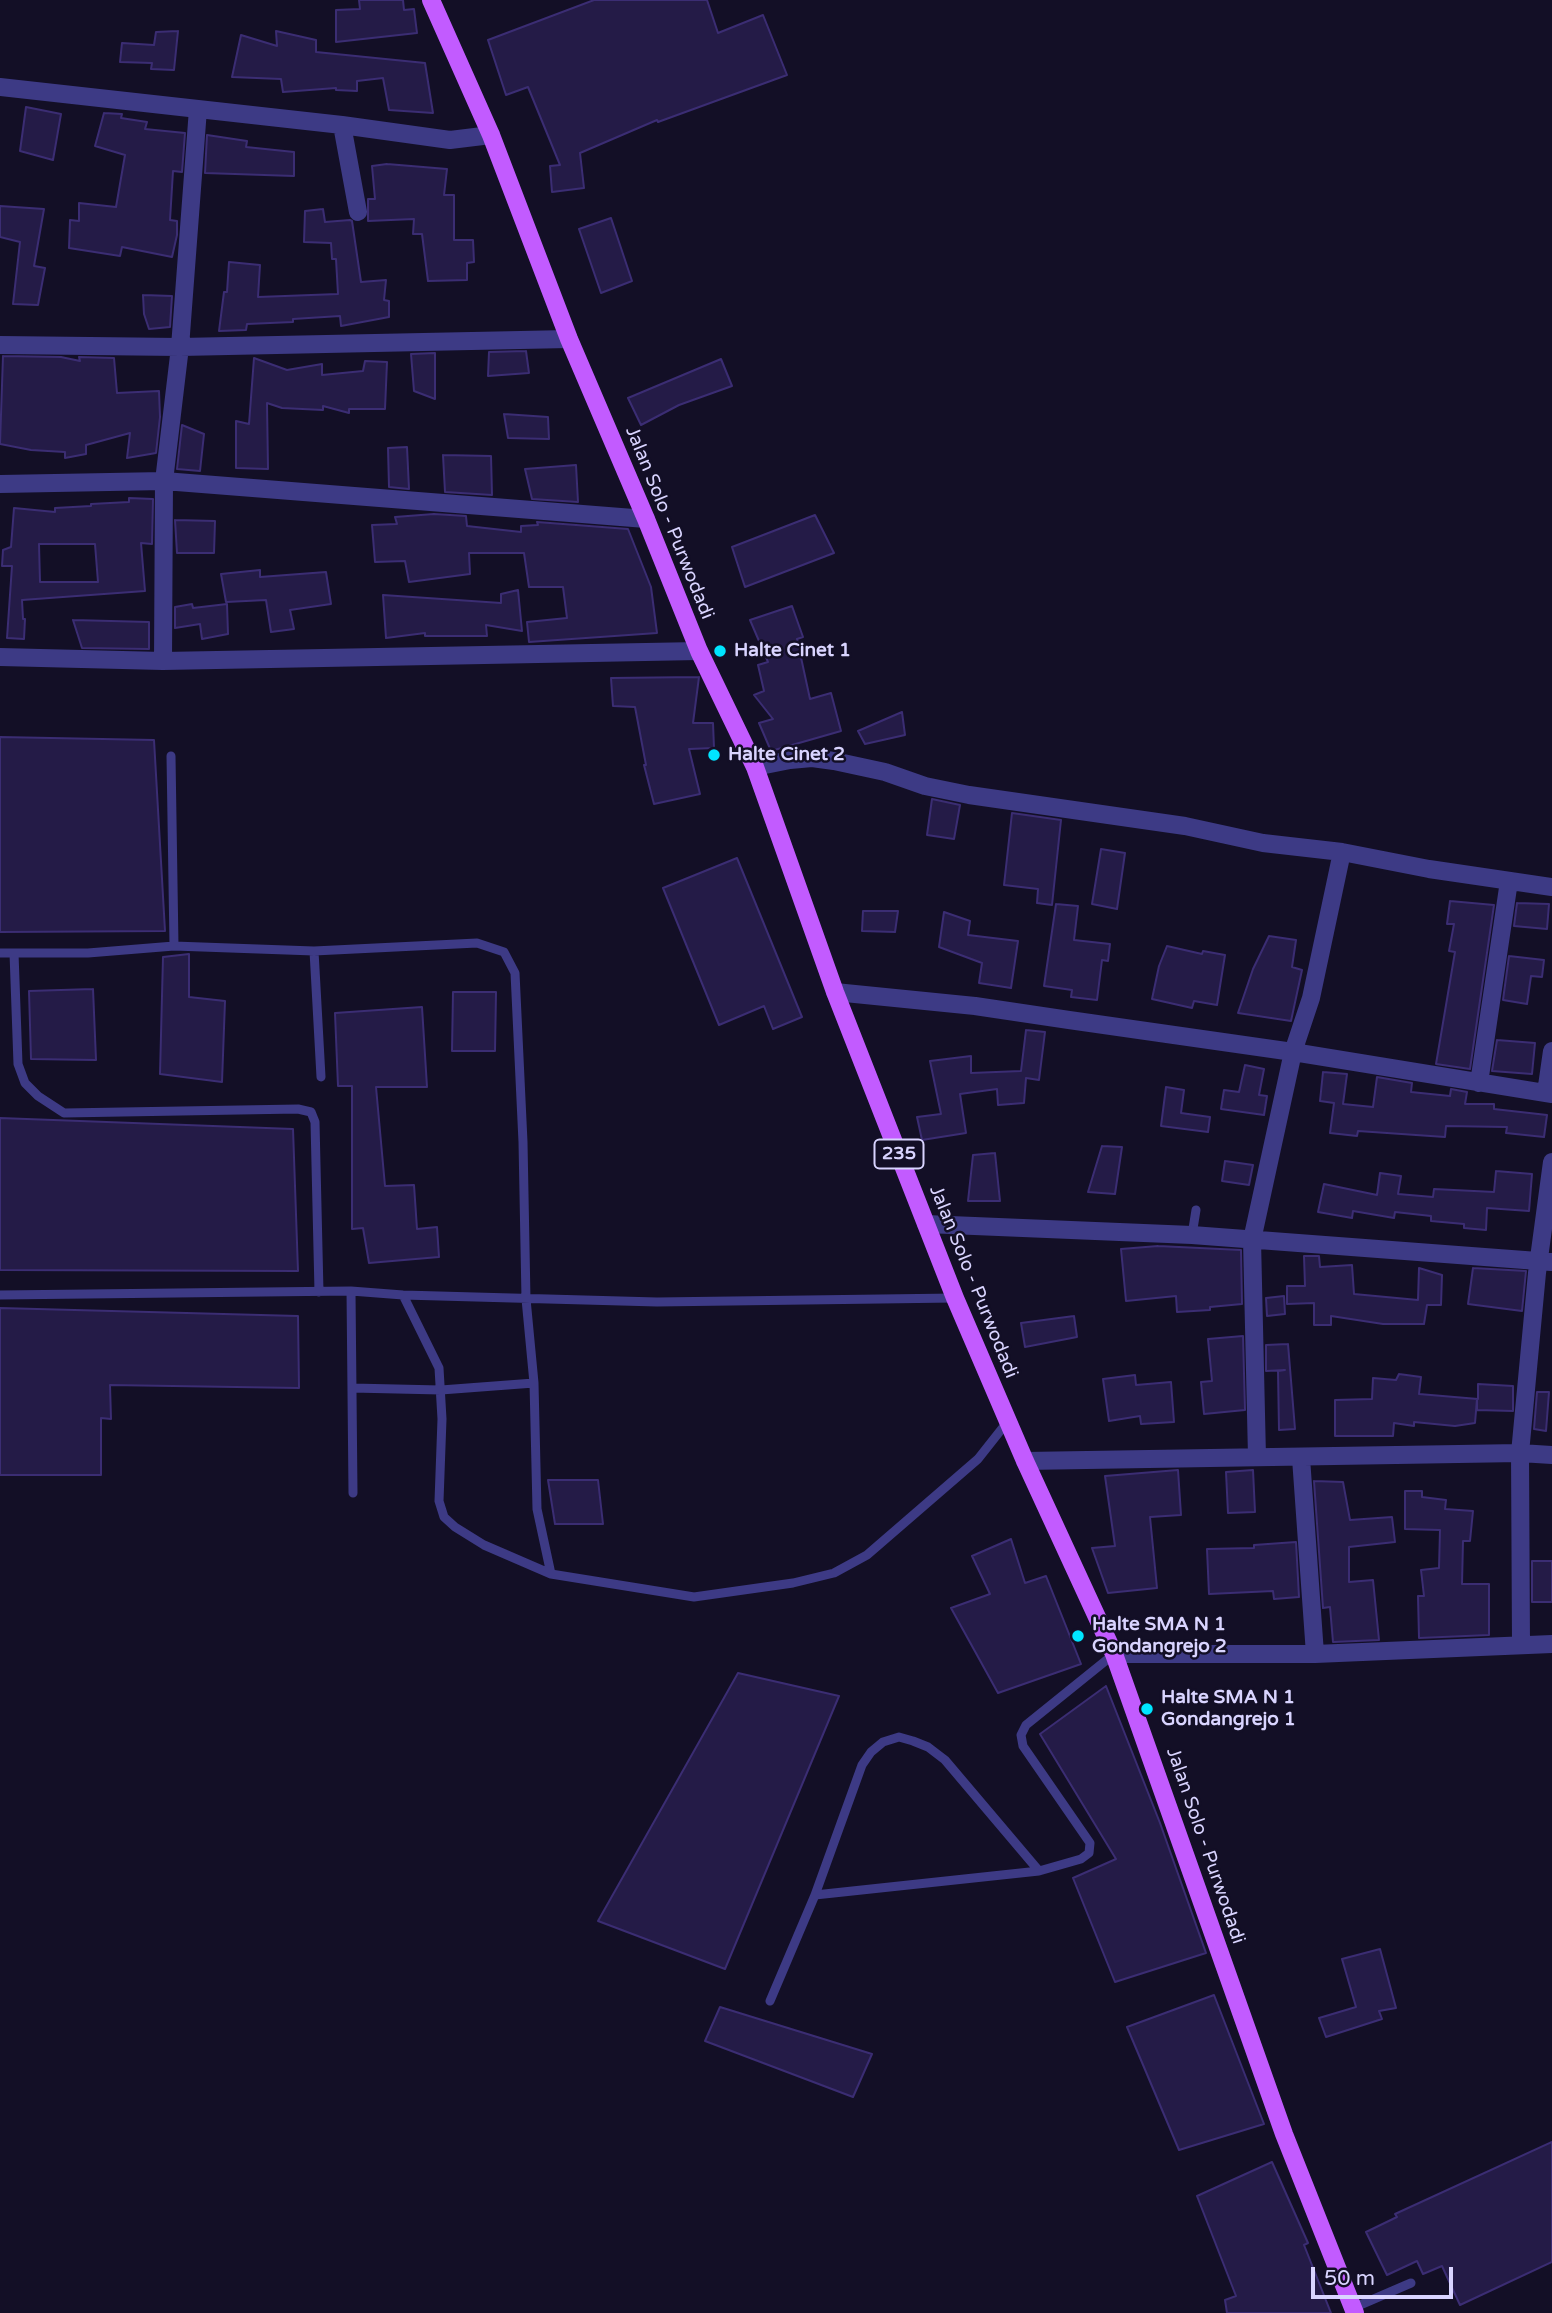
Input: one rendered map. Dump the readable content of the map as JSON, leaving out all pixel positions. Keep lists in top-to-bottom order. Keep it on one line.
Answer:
{"streets":{"main road":["Jalan Solo - Purwodadi","235"]},"places":["Halte Cinet 1","Halte Cinet 2","Halte SMA N 1 Gondangrejo 2","Halte SMA N 1 Gondangrejo 1"],"scale_bar":"50 m"}
